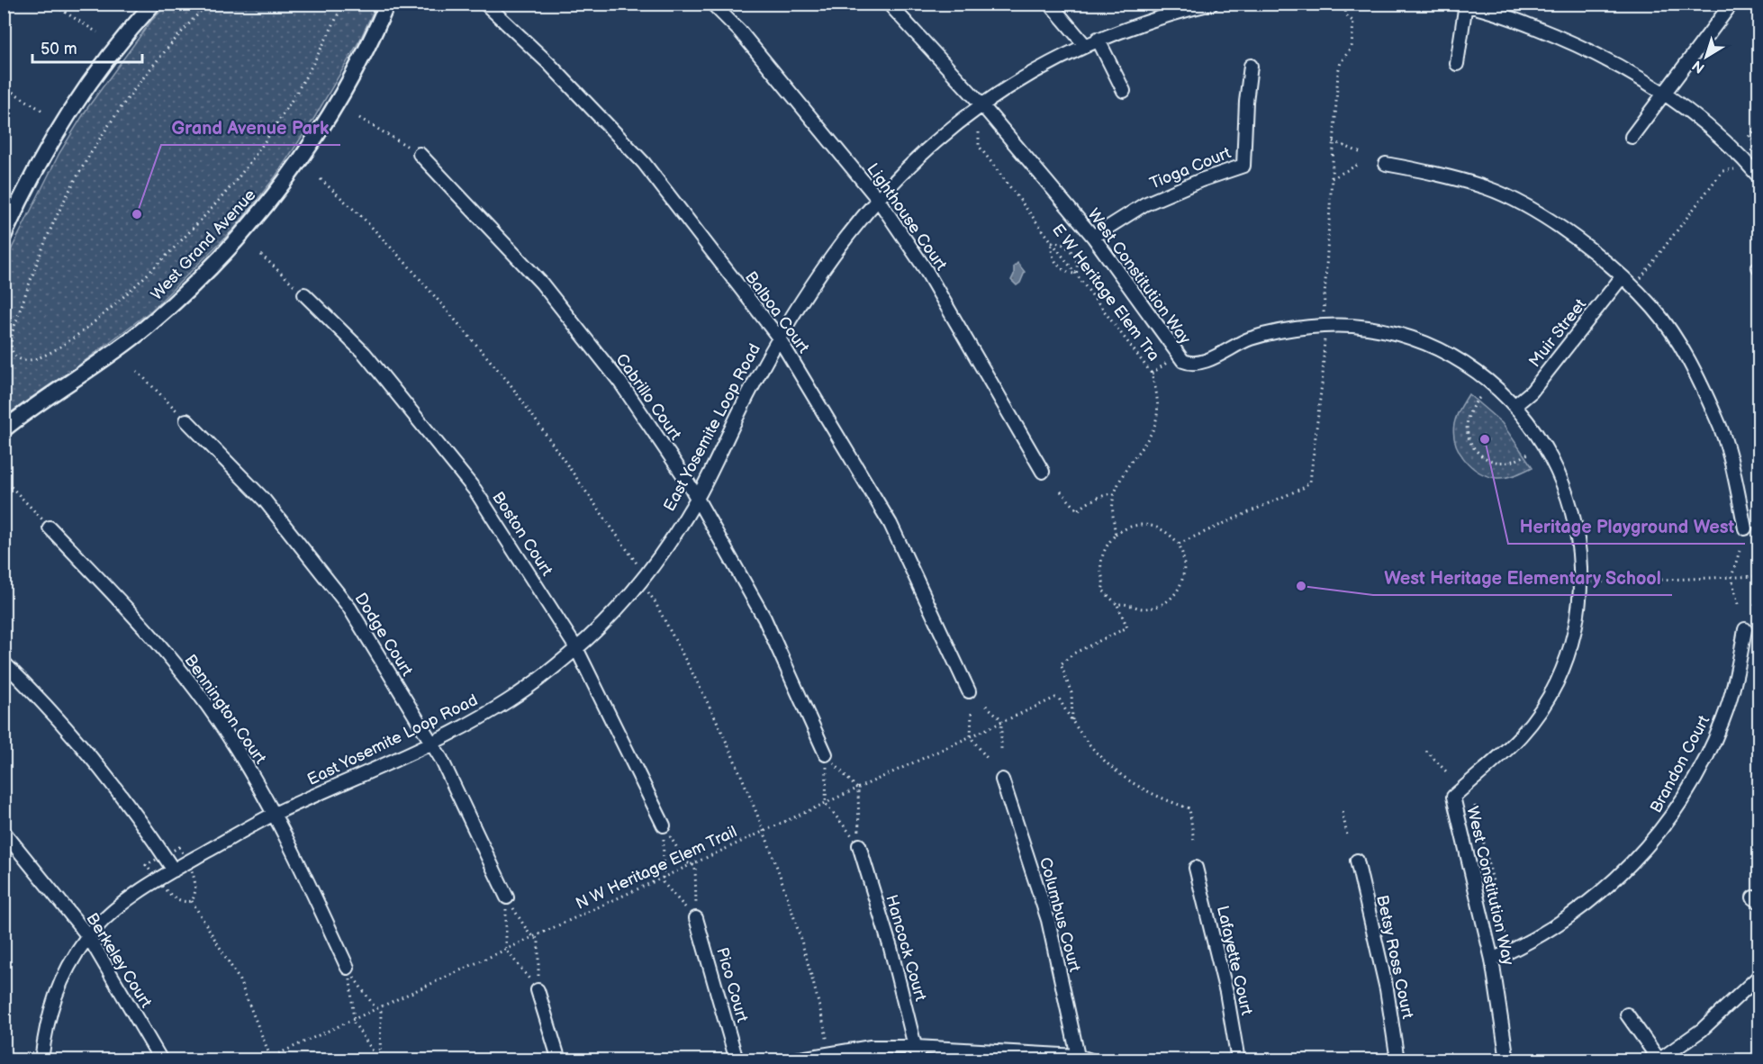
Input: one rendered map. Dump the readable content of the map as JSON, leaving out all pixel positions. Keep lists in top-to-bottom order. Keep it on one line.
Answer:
{"streets":{"street":["Tioga Court","Lighthouse Court","West Grand Avenue","West Constitution Way","Balboa Court","Muir Street","Cabrillo Court","East Yosemite Loop Road","Boston Court","Dodge Court","Bennington Court","Brandon Court","Columbus Court","Hancock Court","Betsy Ross Court","Berkeley Court","Lafayette Court","Pico Court"],"path":["E W Heritage Elem Tra","N W Heritage Elem Trail"]},"crossings":[["Tioga Court","West Constitution Way"],["Lighthouse Court","East Yosemite Loop Road"],["West Constitution Way","Muir Street"],["West Constitution Way","East Yosemite Loop Road"],["West Constitution Way","Brandon Court"],["Balboa Court","East Yosemite Loop Road"],["Cabrillo Court","East Yosemite Loop Road"],["East Yosemite Loop Road","Boston Court"],["East Yosemite Loop Road","Dodge Court"],["East Yosemite Loop Road","Bennington Court"],["East Yosemite Loop Road","Berkeley Court"]],"places":["Grand Avenue Park","Heritage Playground West","West Heritage Elementary School"],"scale_bar":"50 m","north":"bottom left"}
